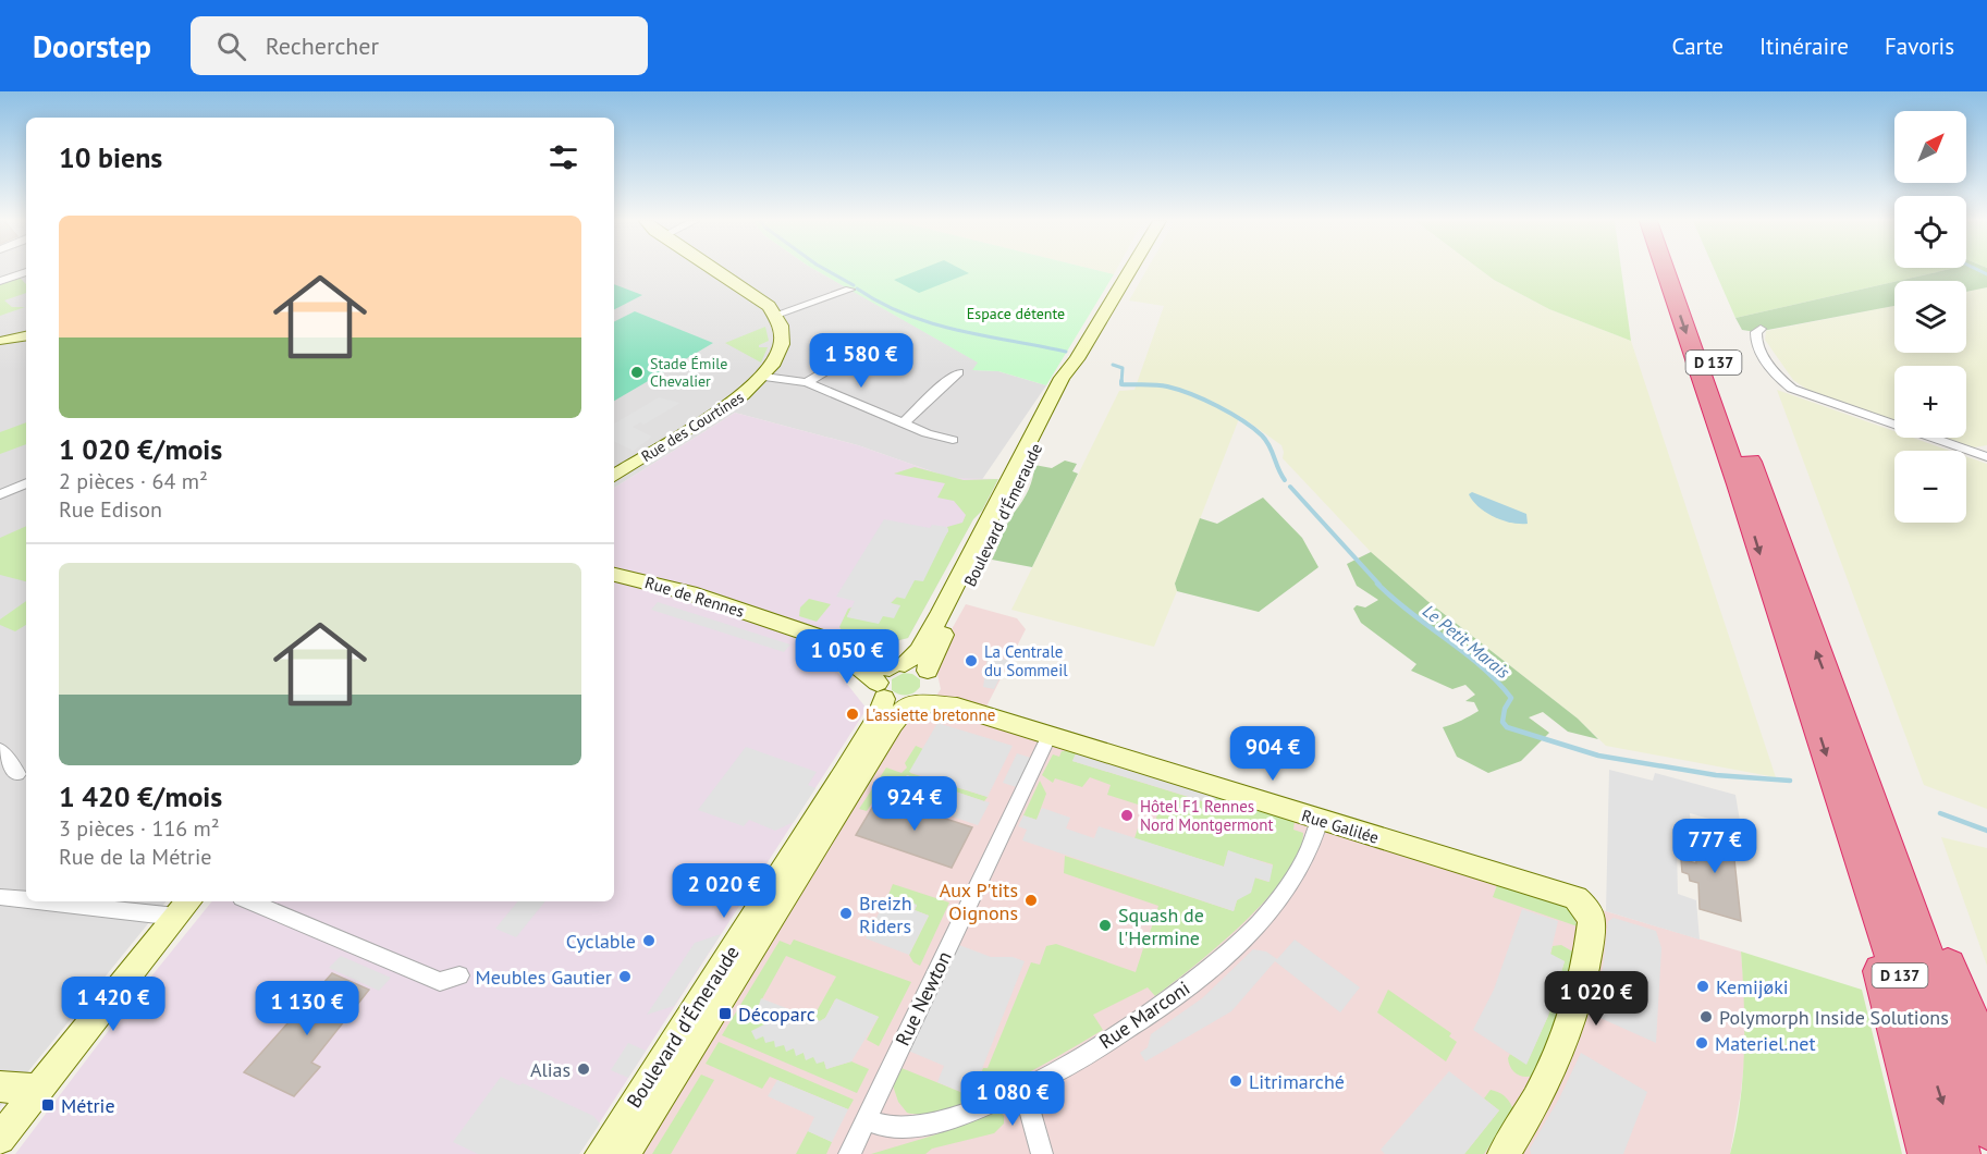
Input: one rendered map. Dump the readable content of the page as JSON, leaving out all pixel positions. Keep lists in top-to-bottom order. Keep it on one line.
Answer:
{"streets":{"highway":["D 137"],"street":["Rue des Courtines","Boulevard d'Émeraude","Rue de Rennes","Rue Galilée","Rue Newton","Rue Marconi"]},"crossings":[["Boulevard d'Émeraude","Rue de Rennes"],["Boulevard d'Émeraude","Rue Galilée"],["Rue de Rennes","Rue Galilée"],["Rue Galilée","Rue Newton"],["Rue Galilée","Rue Marconi"],["Rue Newton","Rue Marconi"]],"water":["Le Petit Marais"],"parks":["Espace détente"],"places":{"other":["Stade Émile Chevalier","La Centrale du Sommeil","L'assiette bretonne","Hôtel F1 Rennes Nord Montgermont","Aux P'tits Oignons","Breizh Riders","Squash de l'Hermine","Cyclable","Meubles Gautier","Kemijøki","Polymorph Inside Solutions","Materiel.net","Alias","Litrimarché"],"transit":["Décoparc","Métrie"]},"north":"top right","page":{"header":"Doorstep","search":"Rechercher","nav":["Carte","Itinéraire","Favoris"],"map_buttons":["+","−"],"heading":"10 biens","list":[{"name":"1 020 €/mois","note":"2 pièces · 64 m² · Rue Edison"},{"name":"1 420 €/mois","note":"3 pièces · 116 m² · Rue de la Métrie"}],"price":["1 580 €","1 050 €","904 €","924 €","777 €","2 020 €","1 020 €","1 420 €","1 130 €","1 080 €"]}}
